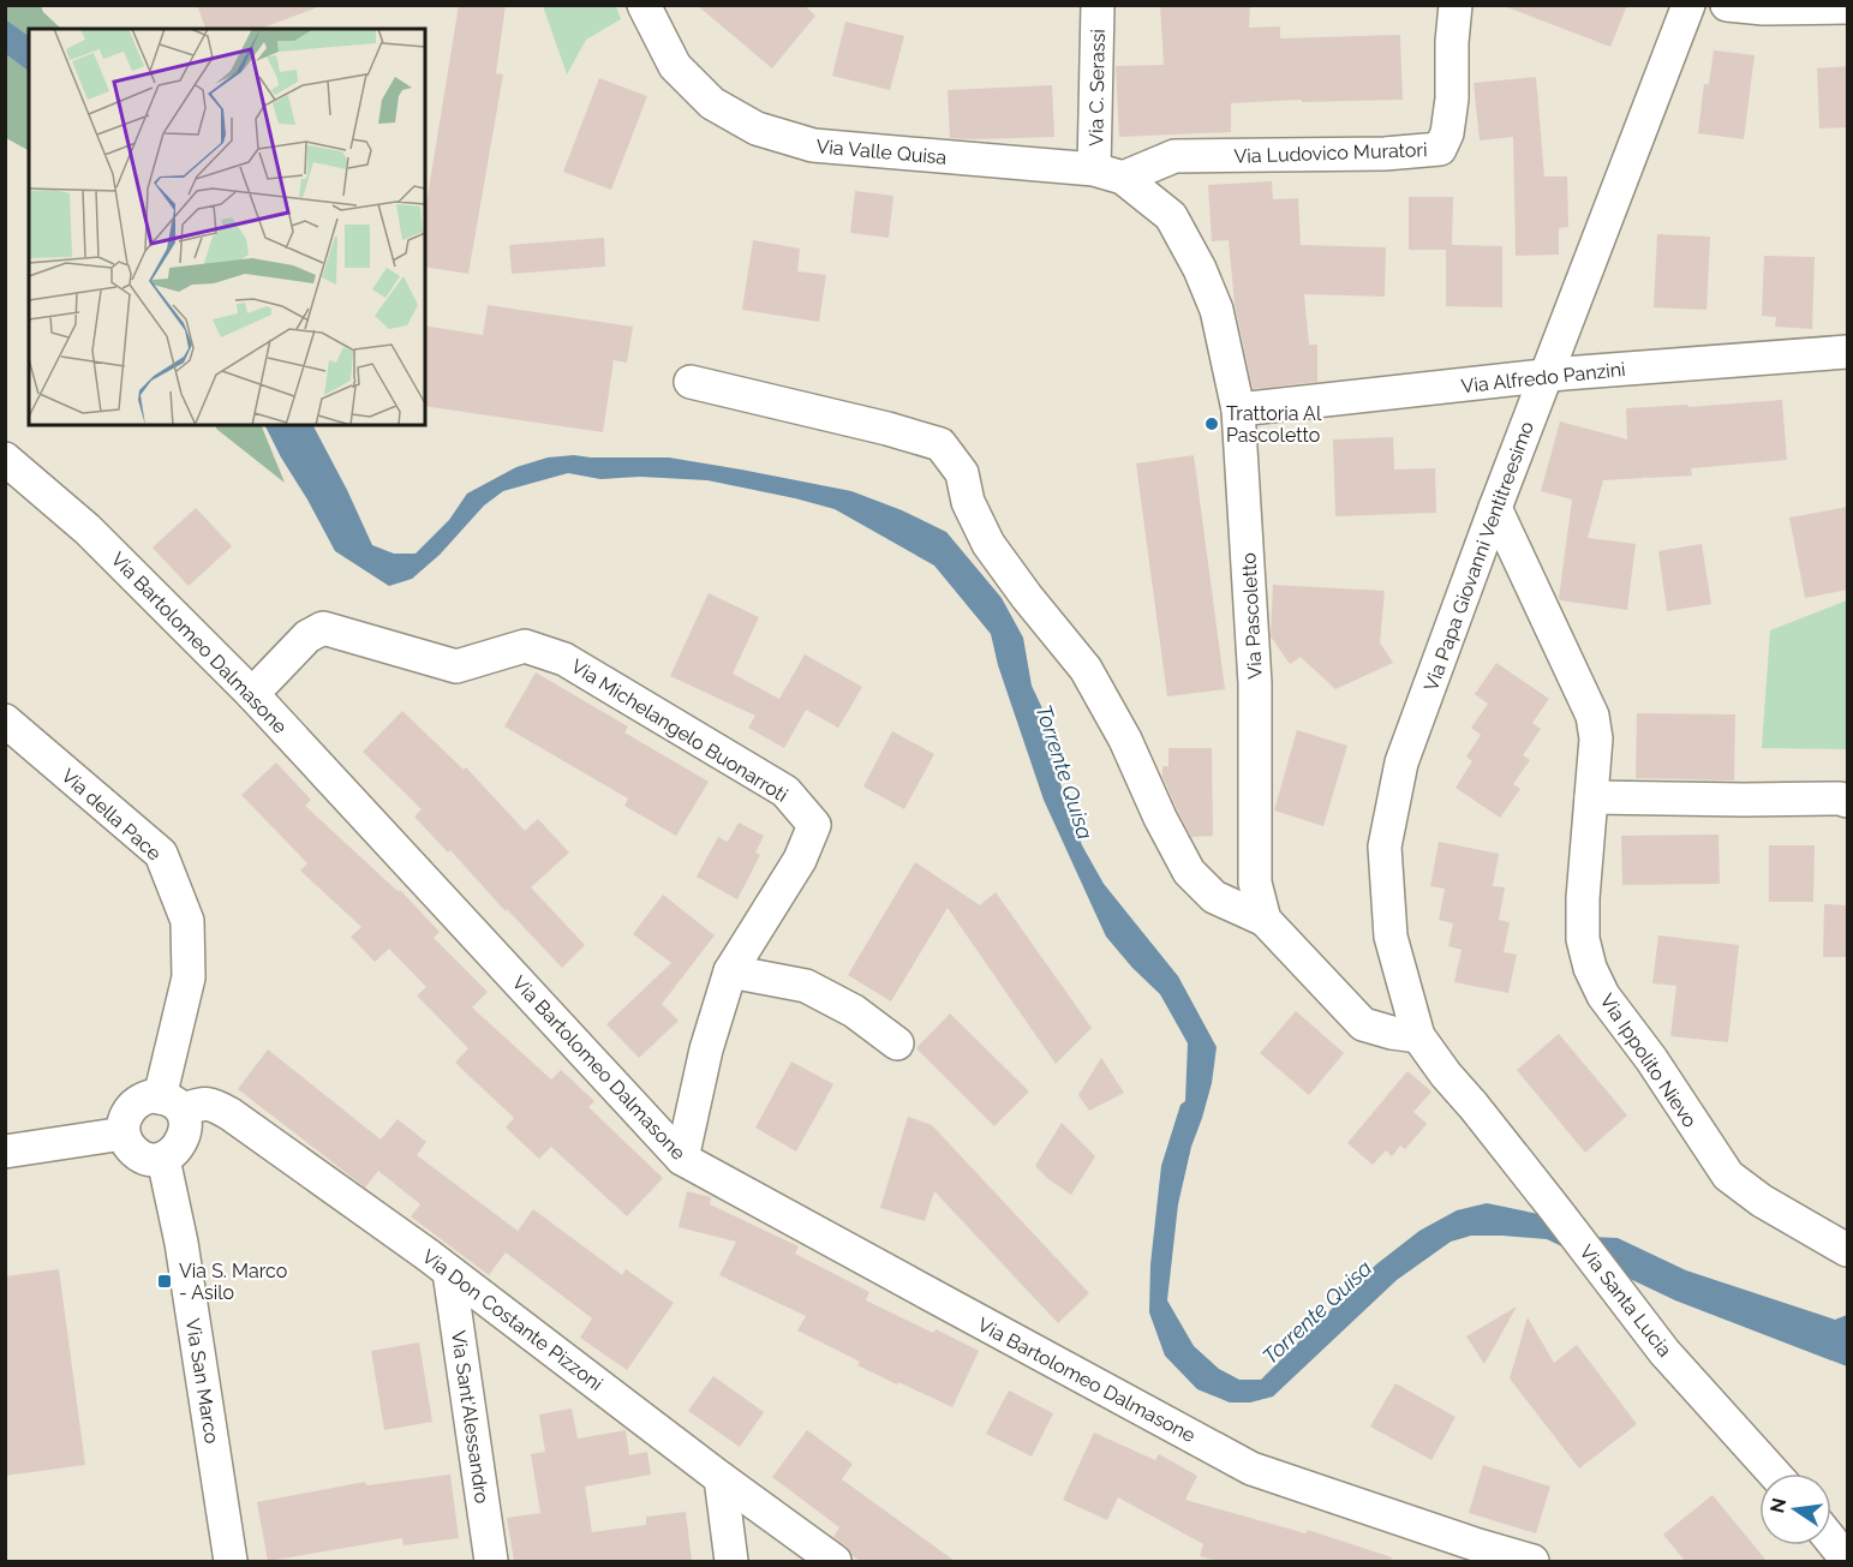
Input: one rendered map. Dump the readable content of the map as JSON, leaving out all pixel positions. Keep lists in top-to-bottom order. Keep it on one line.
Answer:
{"streets":{"street":["Via C. Serassi","Via Valle Quisa","Via Ludovico Muratori","Via Alfredo Panzini","Via Papa Giovanni Ventitreesimo","Via Pascoletto","Via Bartolomeo Dalmasone","Via Michelangelo Buonarroti","Via della Pace","Via Ippolito Nievo","Via Santa Lucia","Via Don Costante Pizzoni","Via San Marco","Via Sant'Alessandro"]},"crossings":[["Via C. Serassi","Via Valle Quisa"],["Via C. Serassi","Via Ludovico Muratori"],["Via C. Serassi","Via Pascoletto"],["Via Valle Quisa","Via Ludovico Muratori"],["Via Valle Quisa","Via Pascoletto"],["Via Ludovico Muratori","Via Pascoletto"],["Via Alfredo Panzini","Via Papa Giovanni Ventitreesimo"],["Via Alfredo Panzini","Via Pascoletto"],["Via Papa Giovanni Ventitreesimo","Via Pascoletto"],["Via Papa Giovanni Ventitreesimo","Via Ippolito Nievo"],["Via Papa Giovanni Ventitreesimo","Via Santa Lucia"],["Via Bartolomeo Dalmasone","Via Michelangelo Buonarroti"],["Via della Pace","Via Don Costante Pizzoni"],["Via della Pace","Via San Marco"],["Via Don Costante Pizzoni","Via San Marco"],["Via Don Costante Pizzoni","Via Sant'Alessandro"]],"water":["Torrente Quisa"],"places":{"other":["Trattoria Al Pascoletto"],"transit":["Via S. Marco - Asilo"]},"north":"left"}
